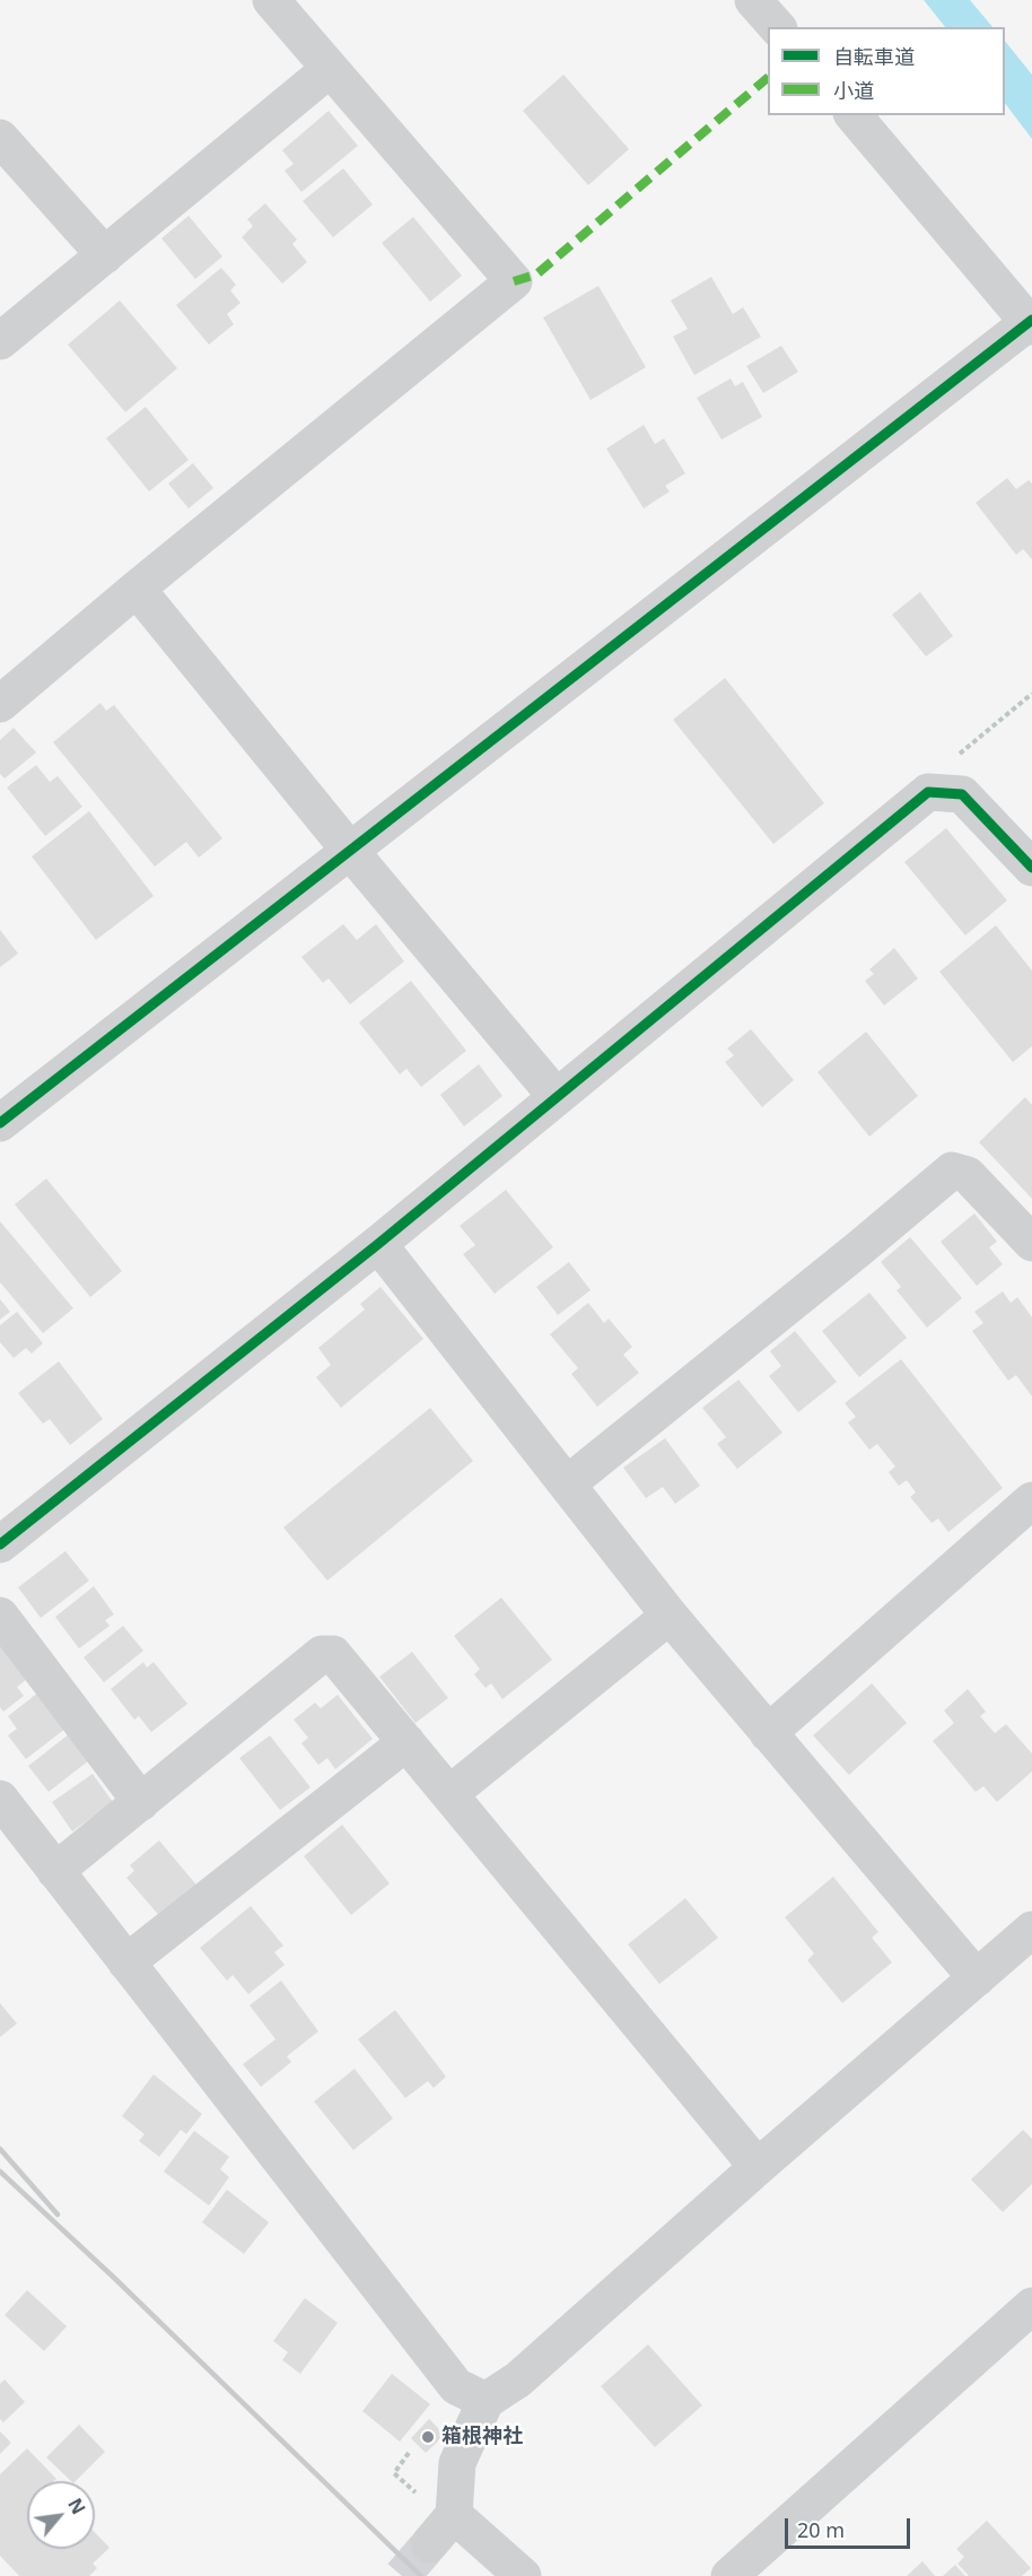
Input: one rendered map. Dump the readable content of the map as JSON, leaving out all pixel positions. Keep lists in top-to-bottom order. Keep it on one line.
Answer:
{"places":["箱根神社"],"legend":["自転車道","小道"],"scale_bar":"20 m","north":"top right"}
